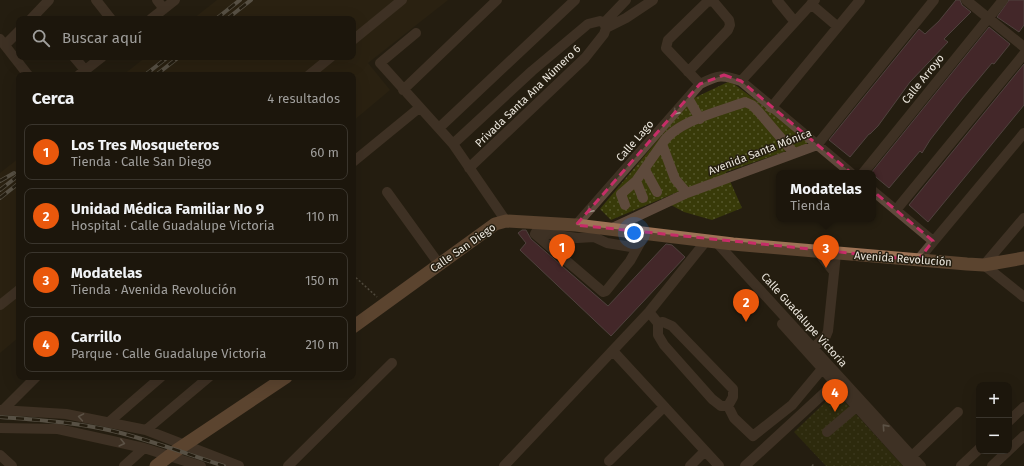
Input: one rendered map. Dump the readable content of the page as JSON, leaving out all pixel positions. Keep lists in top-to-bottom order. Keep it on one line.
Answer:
{"streets":{"main road":["Calle San Diego","Avenida Revolución"],"street":["Calle Arroyo","Privada Santa Ana Número 6","Calle Lago","Avenida Santa Mónica","Calle Guadalupe Victoria"]},"crossings":[["Calle Lago","Calle San Diego"],["Avenida Santa Mónica","Calle San Diego"],["Calle San Diego","Avenida Revolución"],["Calle San Diego","Calle Guadalupe Victoria"],["Avenida Revolución","Calle Guadalupe Victoria"]],"page":{"search":"Buscar aquí","heading":["Cerca","4 resultados"],"list":[{"mark":"1","name":"Los Tres Mosqueteros","note":"Tienda · Calle San Diego","value":"60 m"},{"mark":"2","name":"Unidad Médica Familiar No 9","note":"Hospital · Calle Guadalupe Victoria","value":"110 m"},{"mark":"3","name":"Modatelas","note":"Tienda · Avenida Revolución","value":"150 m"},{"mark":"4","name":"Carrillo","note":"Parque · Calle Guadalupe Victoria","value":"210 m"}],"popup":["Modatelas","Tienda"],"pins":["1","3","2","4"],"map_buttons":["+","−"]}}
